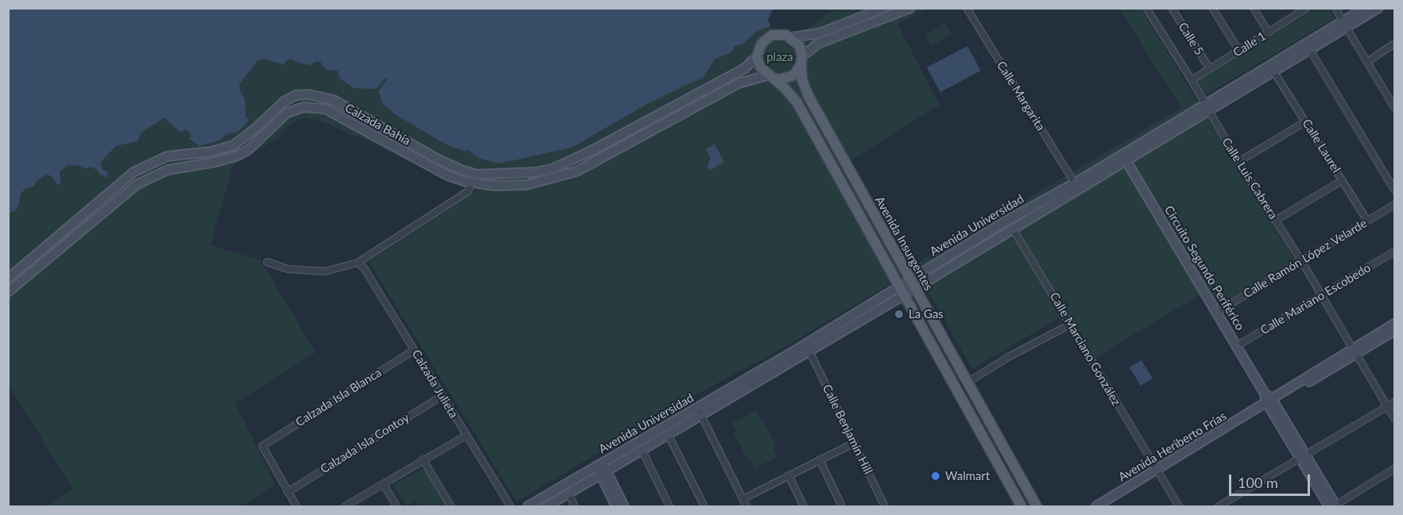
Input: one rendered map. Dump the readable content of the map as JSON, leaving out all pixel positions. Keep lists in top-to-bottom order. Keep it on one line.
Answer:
{"streets":{"main road":["Calzada Bahía","Avenida Universidad","Avenida Insurgentes","Circuito Segundo Periférico","Avenida Heriberto Frías"],"street":["Calle 5","Calle 1","Calle Margarita","Calle Laurel","Calle Luis Cabrera","Calle Ramón López Velarde","Calle Mariano Escobedo","Calle Marciano González","Calzada Julieta","Calzada Isla Blanca","Calle Benjamín Hill","Calzada Isla Contoy"]},"crossings":[["Calle 5","Calle 1"],["Calle 1","Calle Luis Cabrera"],["Calle Margarita","Avenida Universidad"],["Calzada Bahía","Avenida Insurgentes"],["Calle Laurel","Avenida Universidad"],["Calle Laurel","Calle Ramón López Velarde"],["Calle Luis Cabrera","Avenida Universidad"],["Calle Luis Cabrera","Calle Ramón López Velarde"],["Calle Luis Cabrera","Calle Mariano Escobedo"],["Calle Luis Cabrera","Avenida Heriberto Frías"],["Avenida Universidad","Avenida Insurgentes"],["Avenida Universidad","Circuito Segundo Periférico"],["Avenida Universidad","Calle Marciano González"],["Avenida Universidad","Calle Benjamín Hill"],["Calle Ramón López Velarde","Circuito Segundo Periférico"],["Circuito Segundo Periférico","Calle Mariano Escobedo"],["Circuito Segundo Periférico","Avenida Heriberto Frías"],["Calle Marciano González","Avenida Heriberto Frías"],["Calzada Julieta","Calzada Isla Blanca"],["Calzada Julieta","Calzada Isla Contoy"],["Calzada Isla Blanca","Calzada Isla Contoy"]],"parks":["plaza"],"places":["La Gas","Walmart"],"scale_bar":"100 m"}
